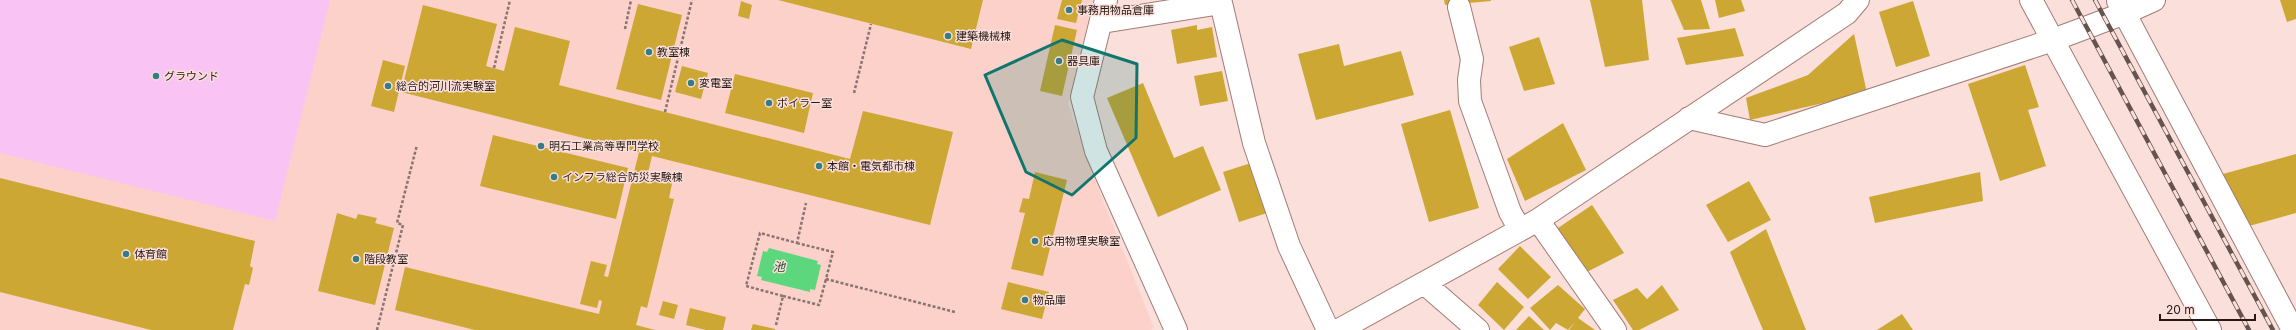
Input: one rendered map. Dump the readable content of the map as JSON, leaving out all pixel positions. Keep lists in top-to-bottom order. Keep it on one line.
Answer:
{"water":["池"],"places":["事務用物品倉庫","建築機械棟","教室棟","器具庫","グラウンド","変電室","総合的河川流実験室","ボイラー室","明石工業高等専門学校","本館・電気都市棟","インフラ総合防災実験棟","応用物理実験室","体育館","階段教室","物品庫"],"scale_bar":"20 m"}
